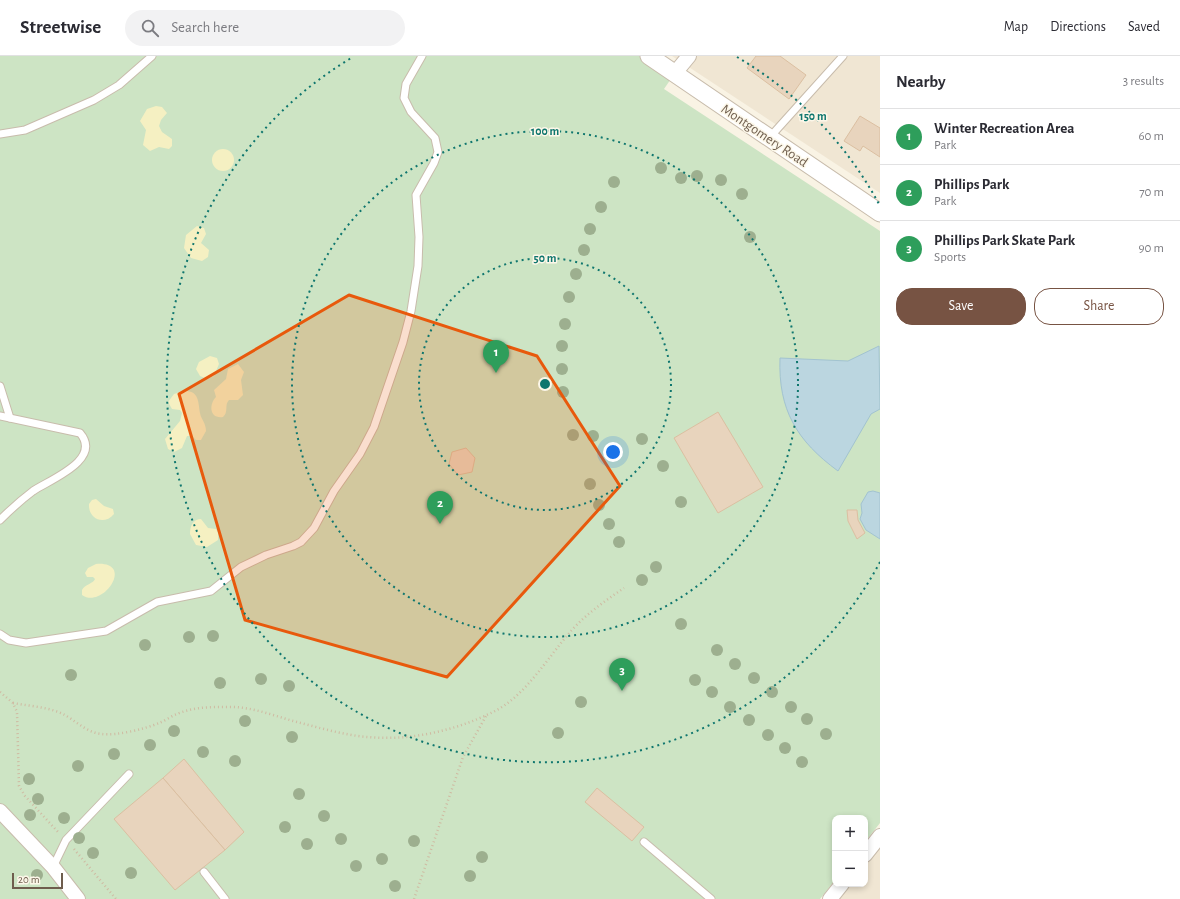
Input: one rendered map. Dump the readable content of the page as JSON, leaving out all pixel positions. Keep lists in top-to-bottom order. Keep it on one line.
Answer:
{"streets":{"street":["Montgomery Road"]},"scale_bar":"20 m","page":{"header":"Streetwise","search":"Search here","nav":["Map","Directions","Saved"],"heading":["Nearby","3 results"],"list":[{"mark":"1","name":"Winter Recreation Area","note":"Park","value":"60 m"},{"mark":"2","name":"Phillips Park","note":"Park","value":"70 m"},{"mark":"3","name":"Phillips Park Skate Park","note":"Sports","value":"90 m"}],"buttons":["Save","Share"],"pins":["1","2","3"],"map_buttons":["+","−"],"scale":"20 m"},"rings":["150 m","100 m","50 m"]}
